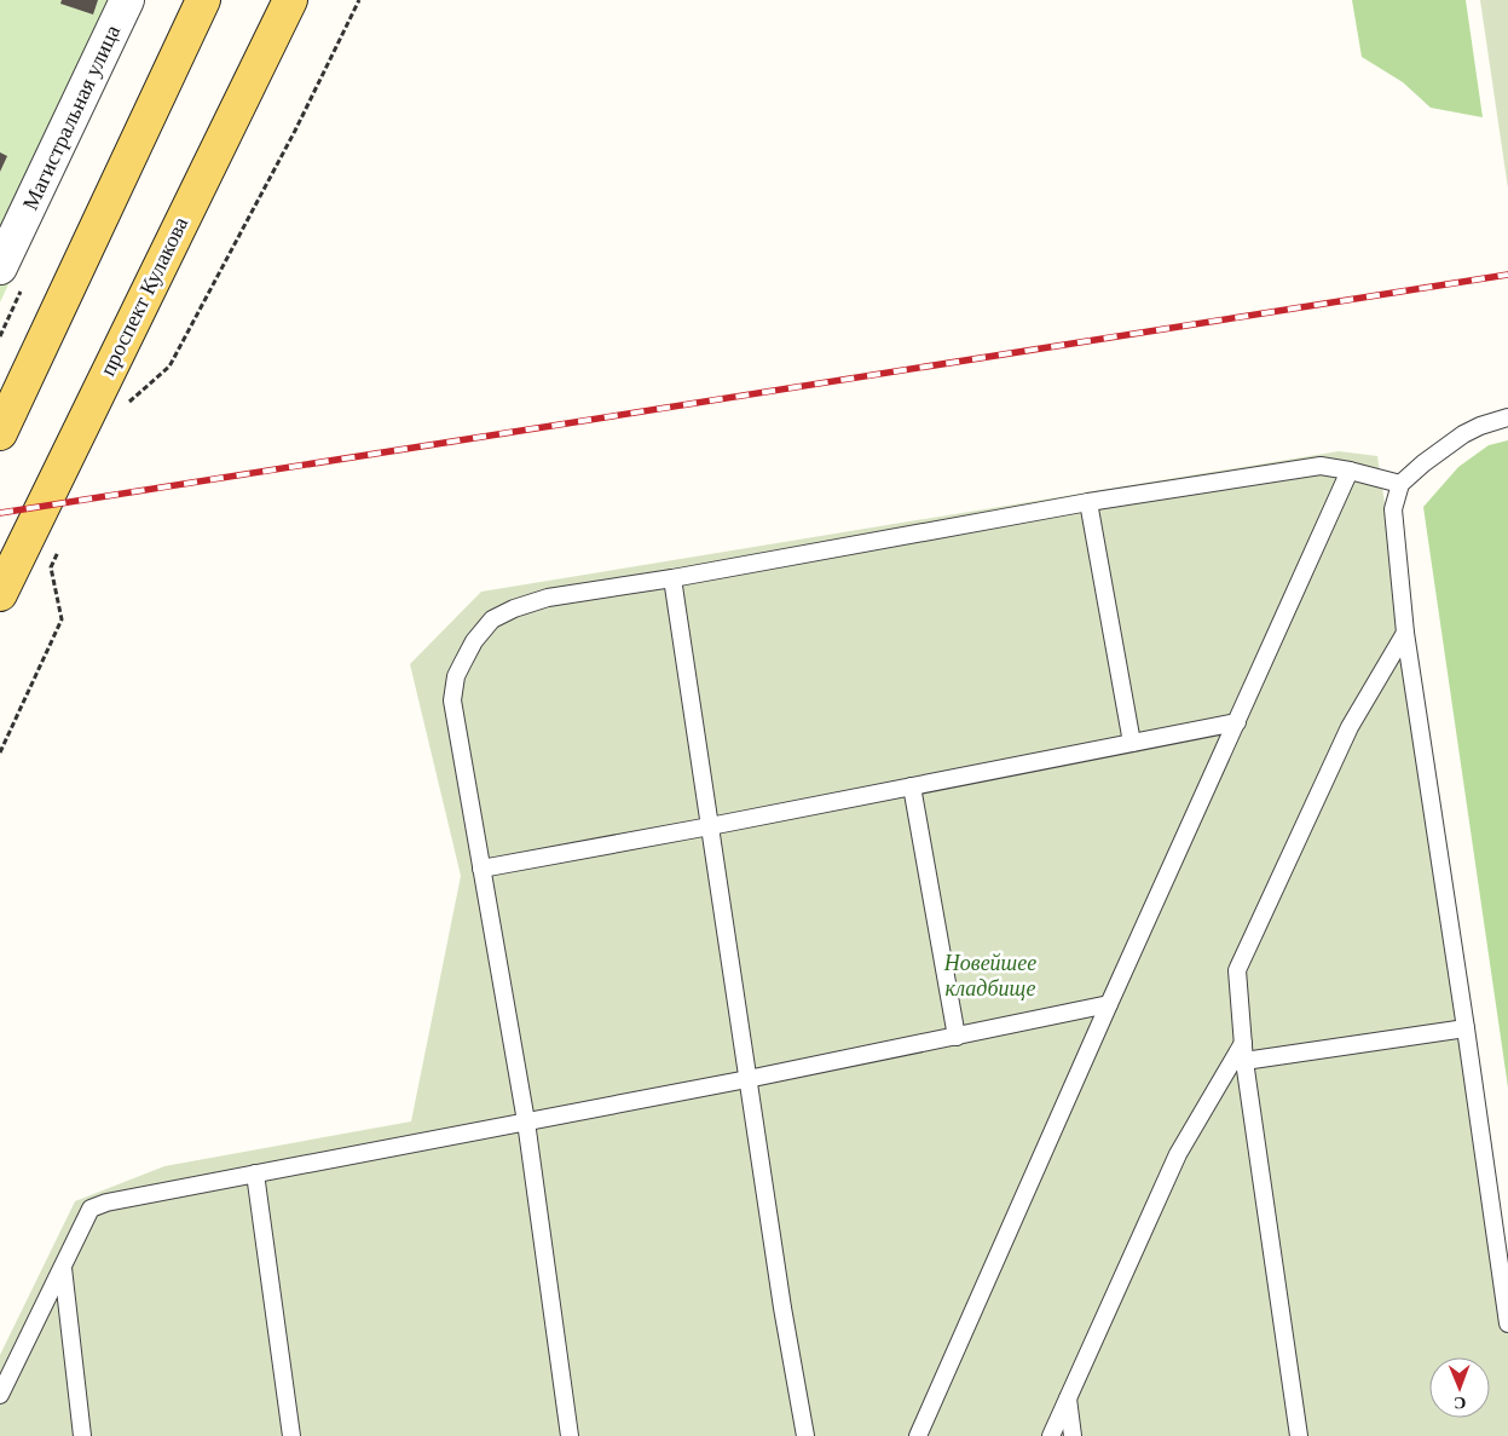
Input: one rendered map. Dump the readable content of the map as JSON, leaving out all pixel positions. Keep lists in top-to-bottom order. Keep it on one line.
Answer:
{"streets":{"main road":["проспект Кулакова"],"street":["Магистральная улица"]},"parks":["Новейшее кладбище"],"north":"bottom"}
